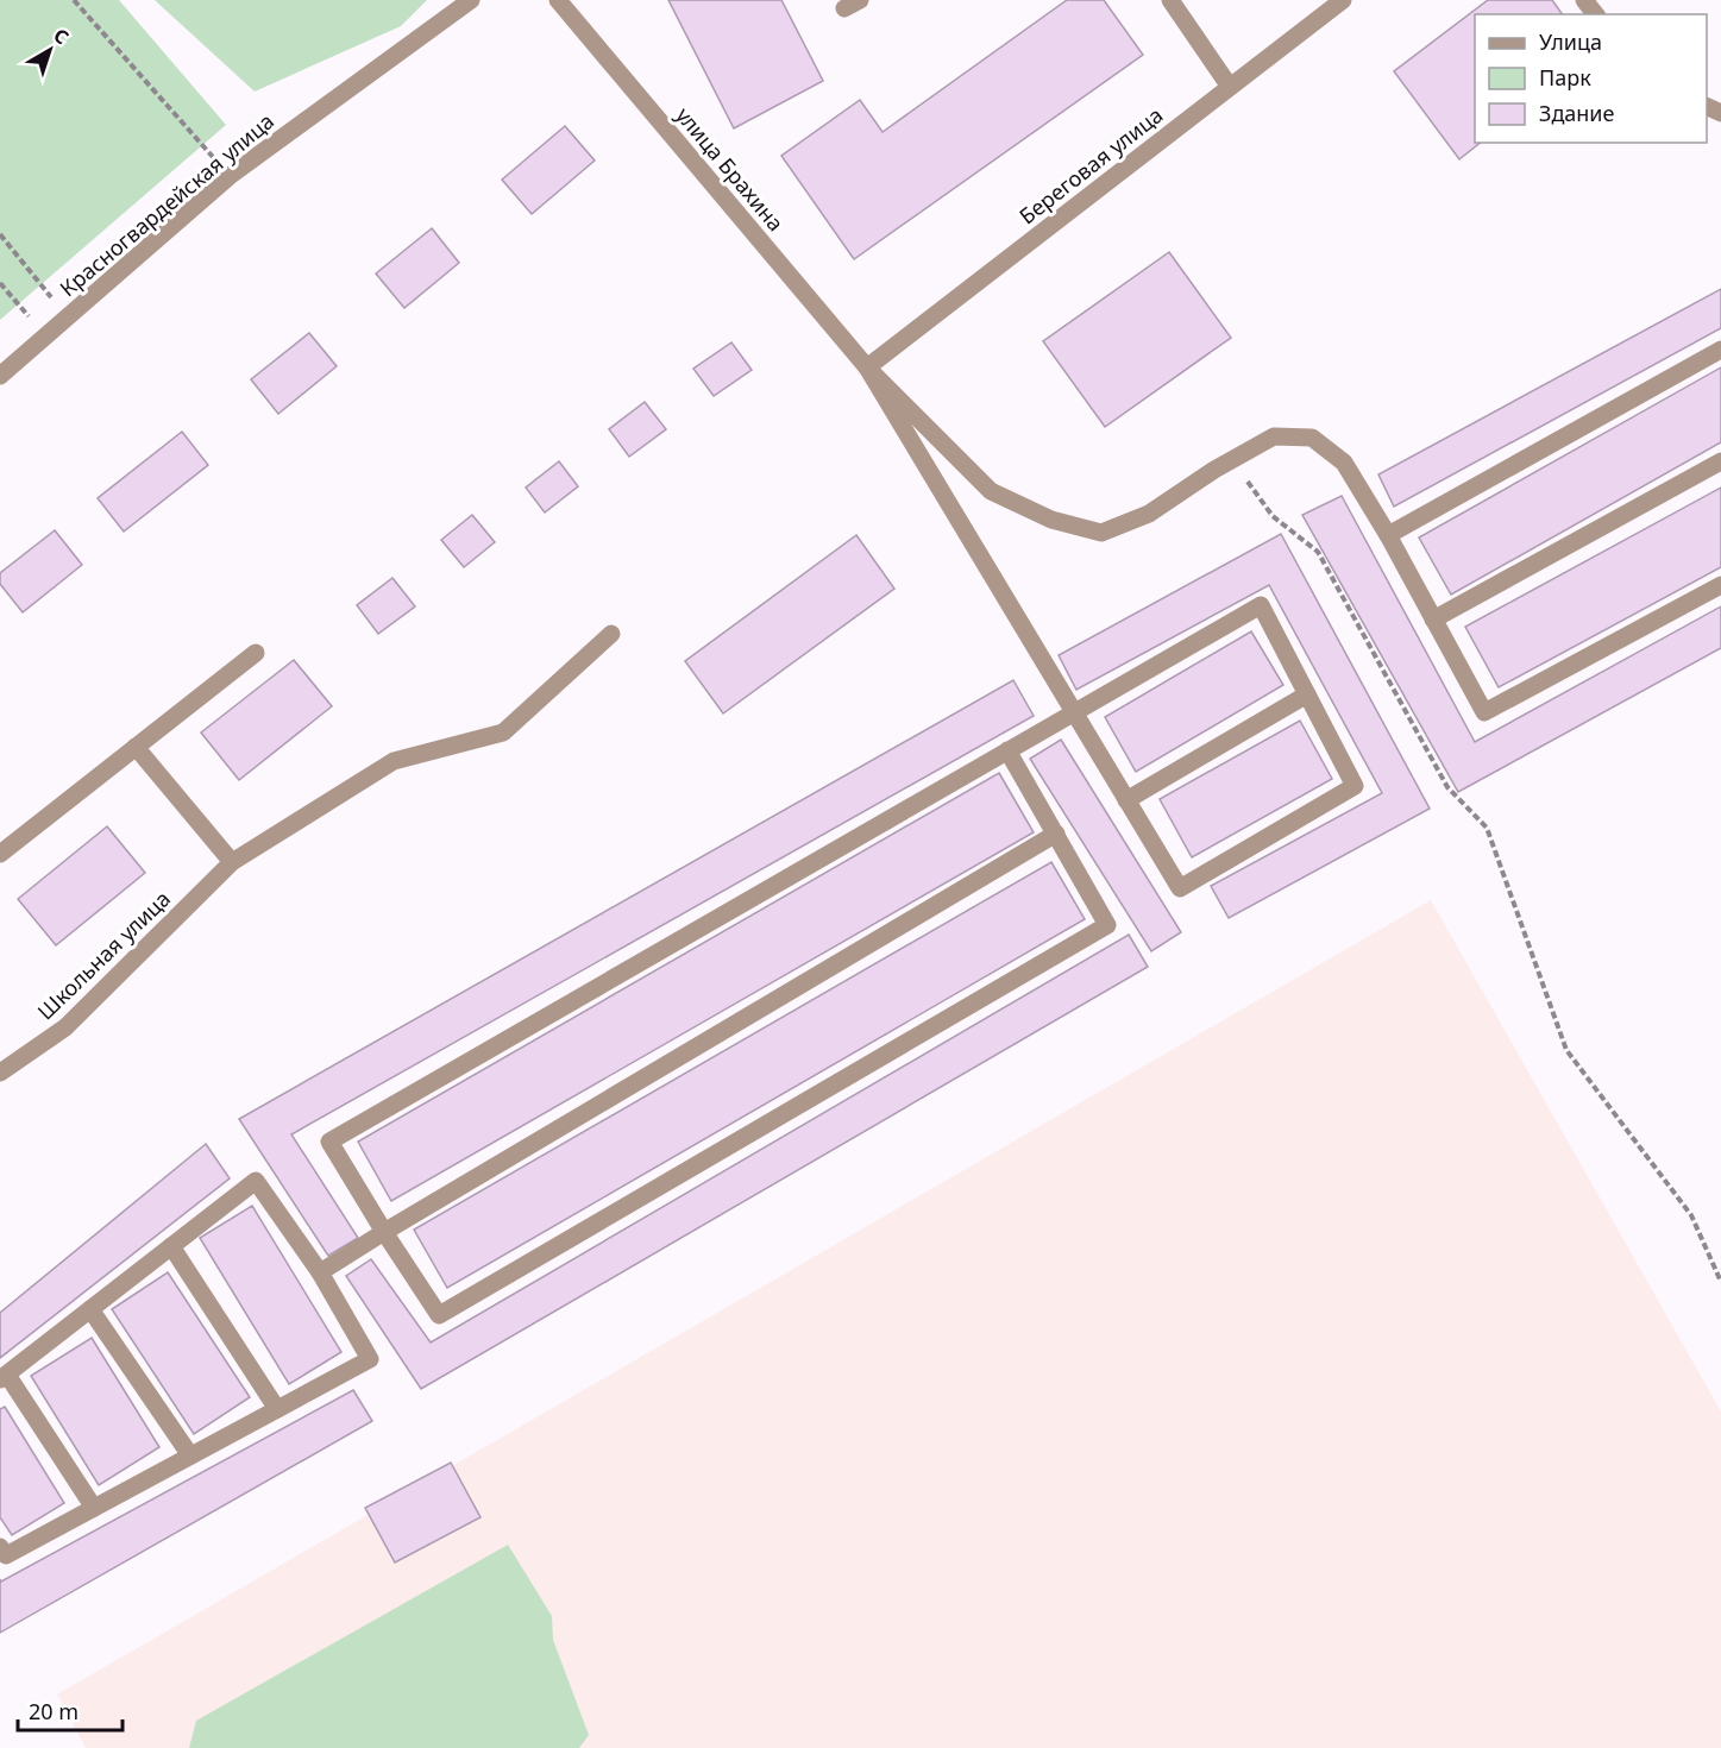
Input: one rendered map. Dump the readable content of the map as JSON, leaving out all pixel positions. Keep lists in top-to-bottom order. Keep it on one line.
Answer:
{"streets":{"street":["Береговая улица","улица Брахина","Красногвардейская улица","Школьная улица"]},"crossings":[["Береговая улица","улица Брахина"]],"legend":["Улица","Парк","Здание"],"scale_bar":"20 m","north":"top right"}
